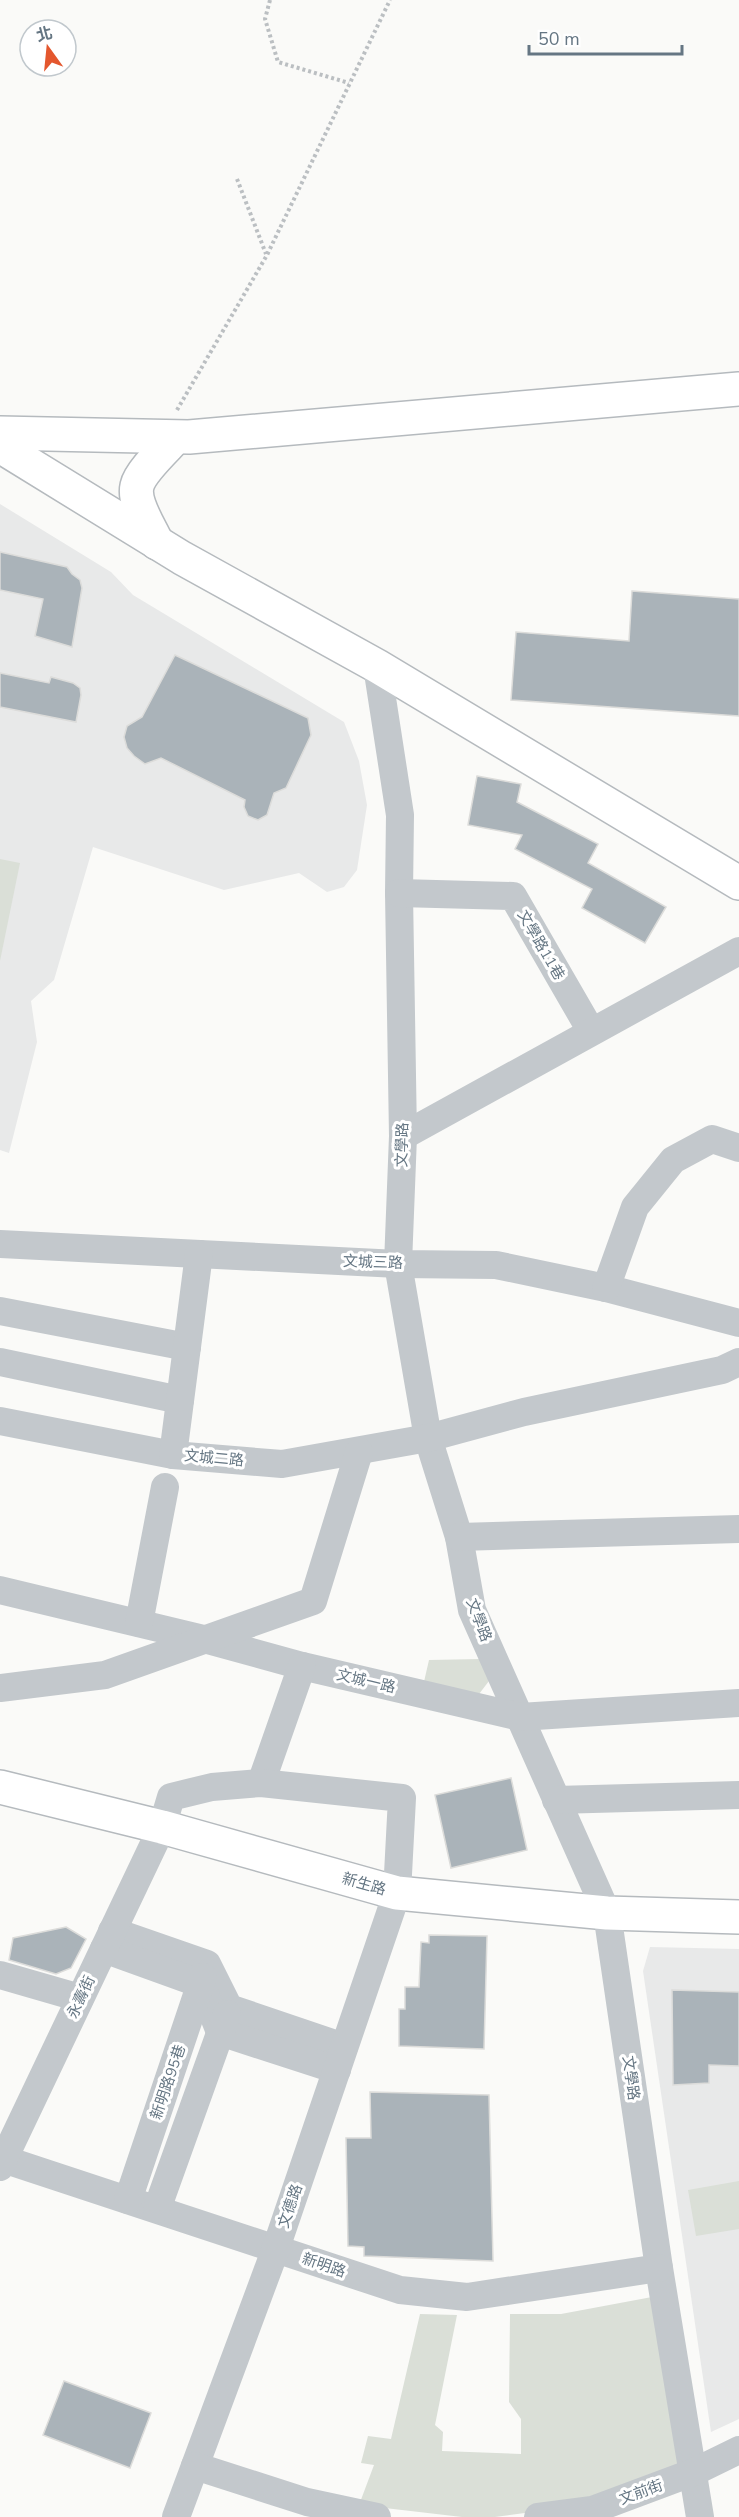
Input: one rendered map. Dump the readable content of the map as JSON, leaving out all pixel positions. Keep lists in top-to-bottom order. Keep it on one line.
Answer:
{"streets":{"main road":["新生路"],"street":["文學路11巷","文學路","文城三路","文城二路","文城一路","永壽街","新明路95巷","文德路","新明路","文前街"]},"crossings":[["文學路11巷","文學路"],["文學路","文城三路"],["文學路","文城二路"],["文學路","文城一路"],["文學路","新生路"],["文學路","新明路"],["文學路","文前街"],["新生路","永壽街"],["新生路","文德路"],["永壽街","文德路"],["永壽街","新明路"],["新明路95巷","新明路"],["文德路","新明路"]],"scale_bar":"50 m","north":"top"}
